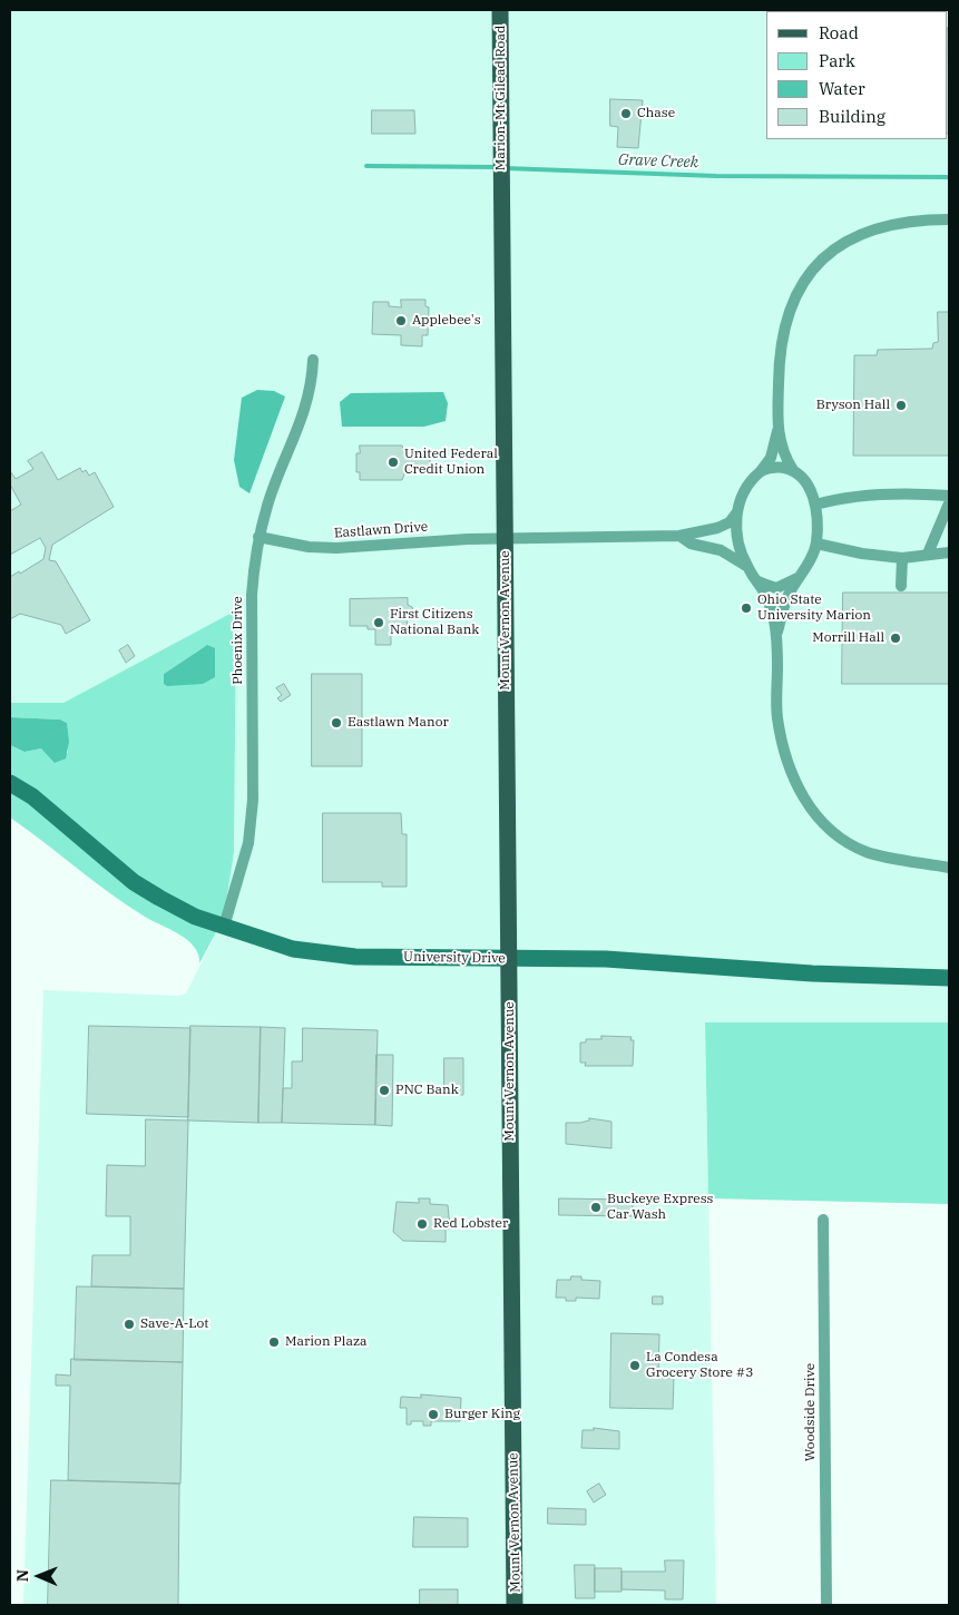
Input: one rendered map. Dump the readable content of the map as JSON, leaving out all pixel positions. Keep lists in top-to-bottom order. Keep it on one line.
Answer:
{"streets":{"main road":["Marion-Mt Gilead Road","Mount Vernon Avenue"],"street":["Eastlawn Drive","Phoenix Drive","University Drive","Woodside Drive"]},"crossings":[["Marion-Mt Gilead Road","Mount Vernon Avenue"],["Eastlawn Drive","Mount Vernon Avenue"],["Eastlawn Drive","Phoenix Drive"],["Mount Vernon Avenue","University Drive"],["Phoenix Drive","University Drive"]],"water":["Grave Creek"],"places":["Chase","Applebee's","Bryson Hall","United Federal Credit Union","Ohio State University Marion","First Citizens National Bank","Morrill Hall","Eastlawn Manor","PNC Bank","Buckeye Express Car Wash","Red Lobster","Save-A-Lot","Marion Plaza","La Condesa Grocery Store #3","Burger King"],"legend":["Road","Park","Water","Building"],"north":"left"}
